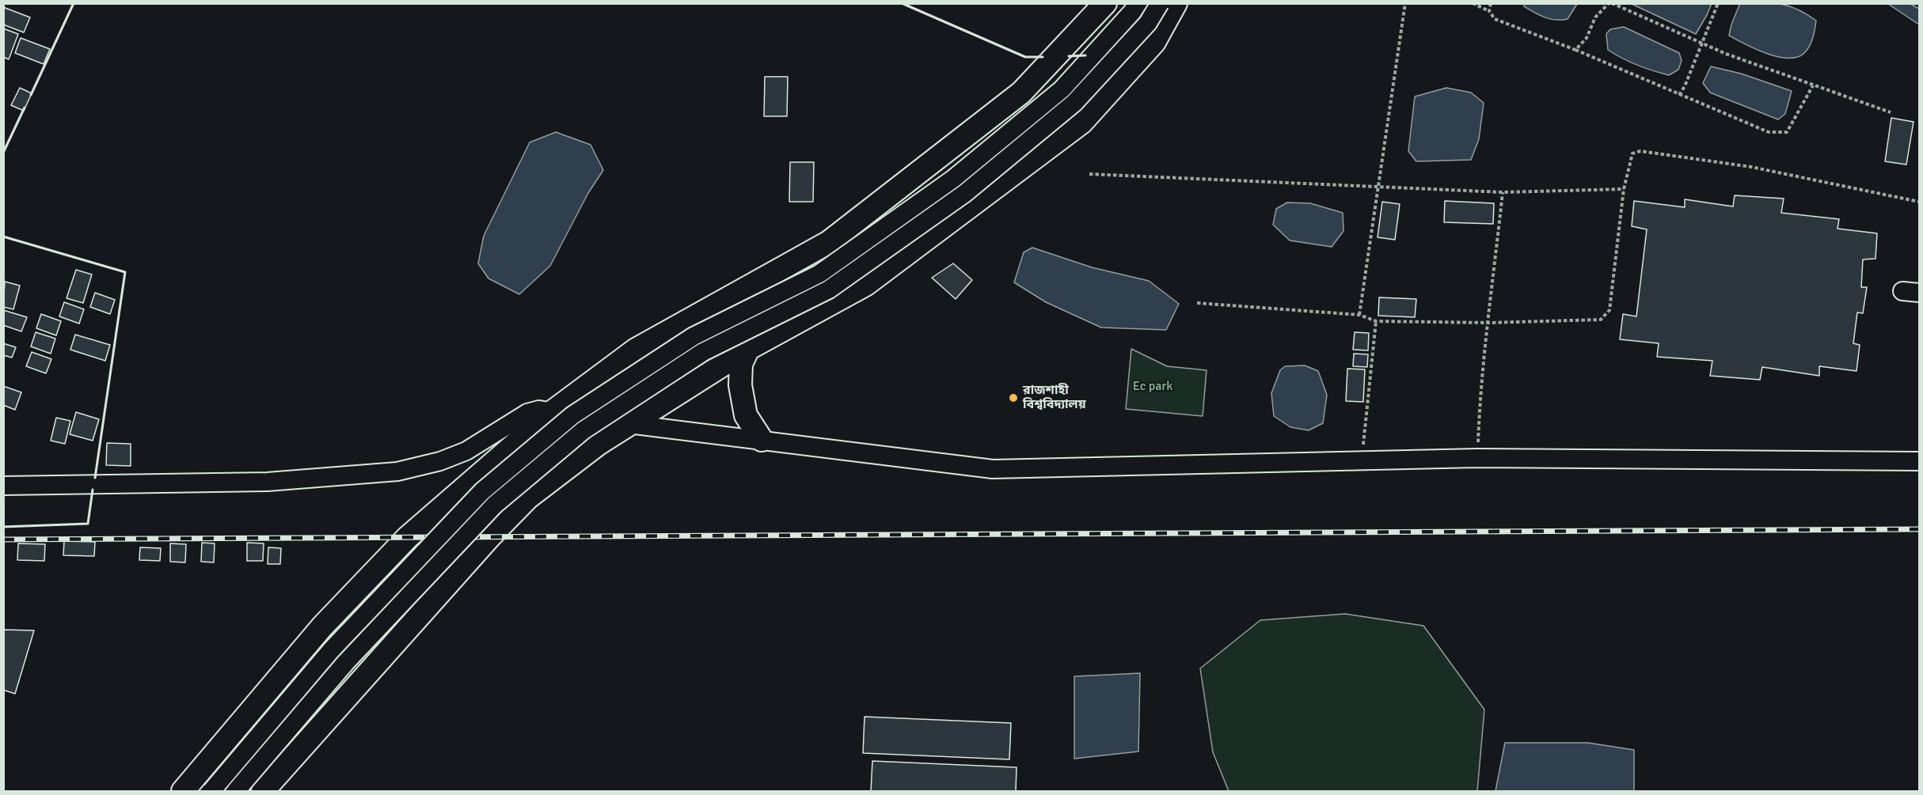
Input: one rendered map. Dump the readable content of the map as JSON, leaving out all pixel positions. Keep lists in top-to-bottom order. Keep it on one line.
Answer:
{"parks":["Ec park"],"places":["রাজশাহী বিশ্ববিদ্যালয়"]}
